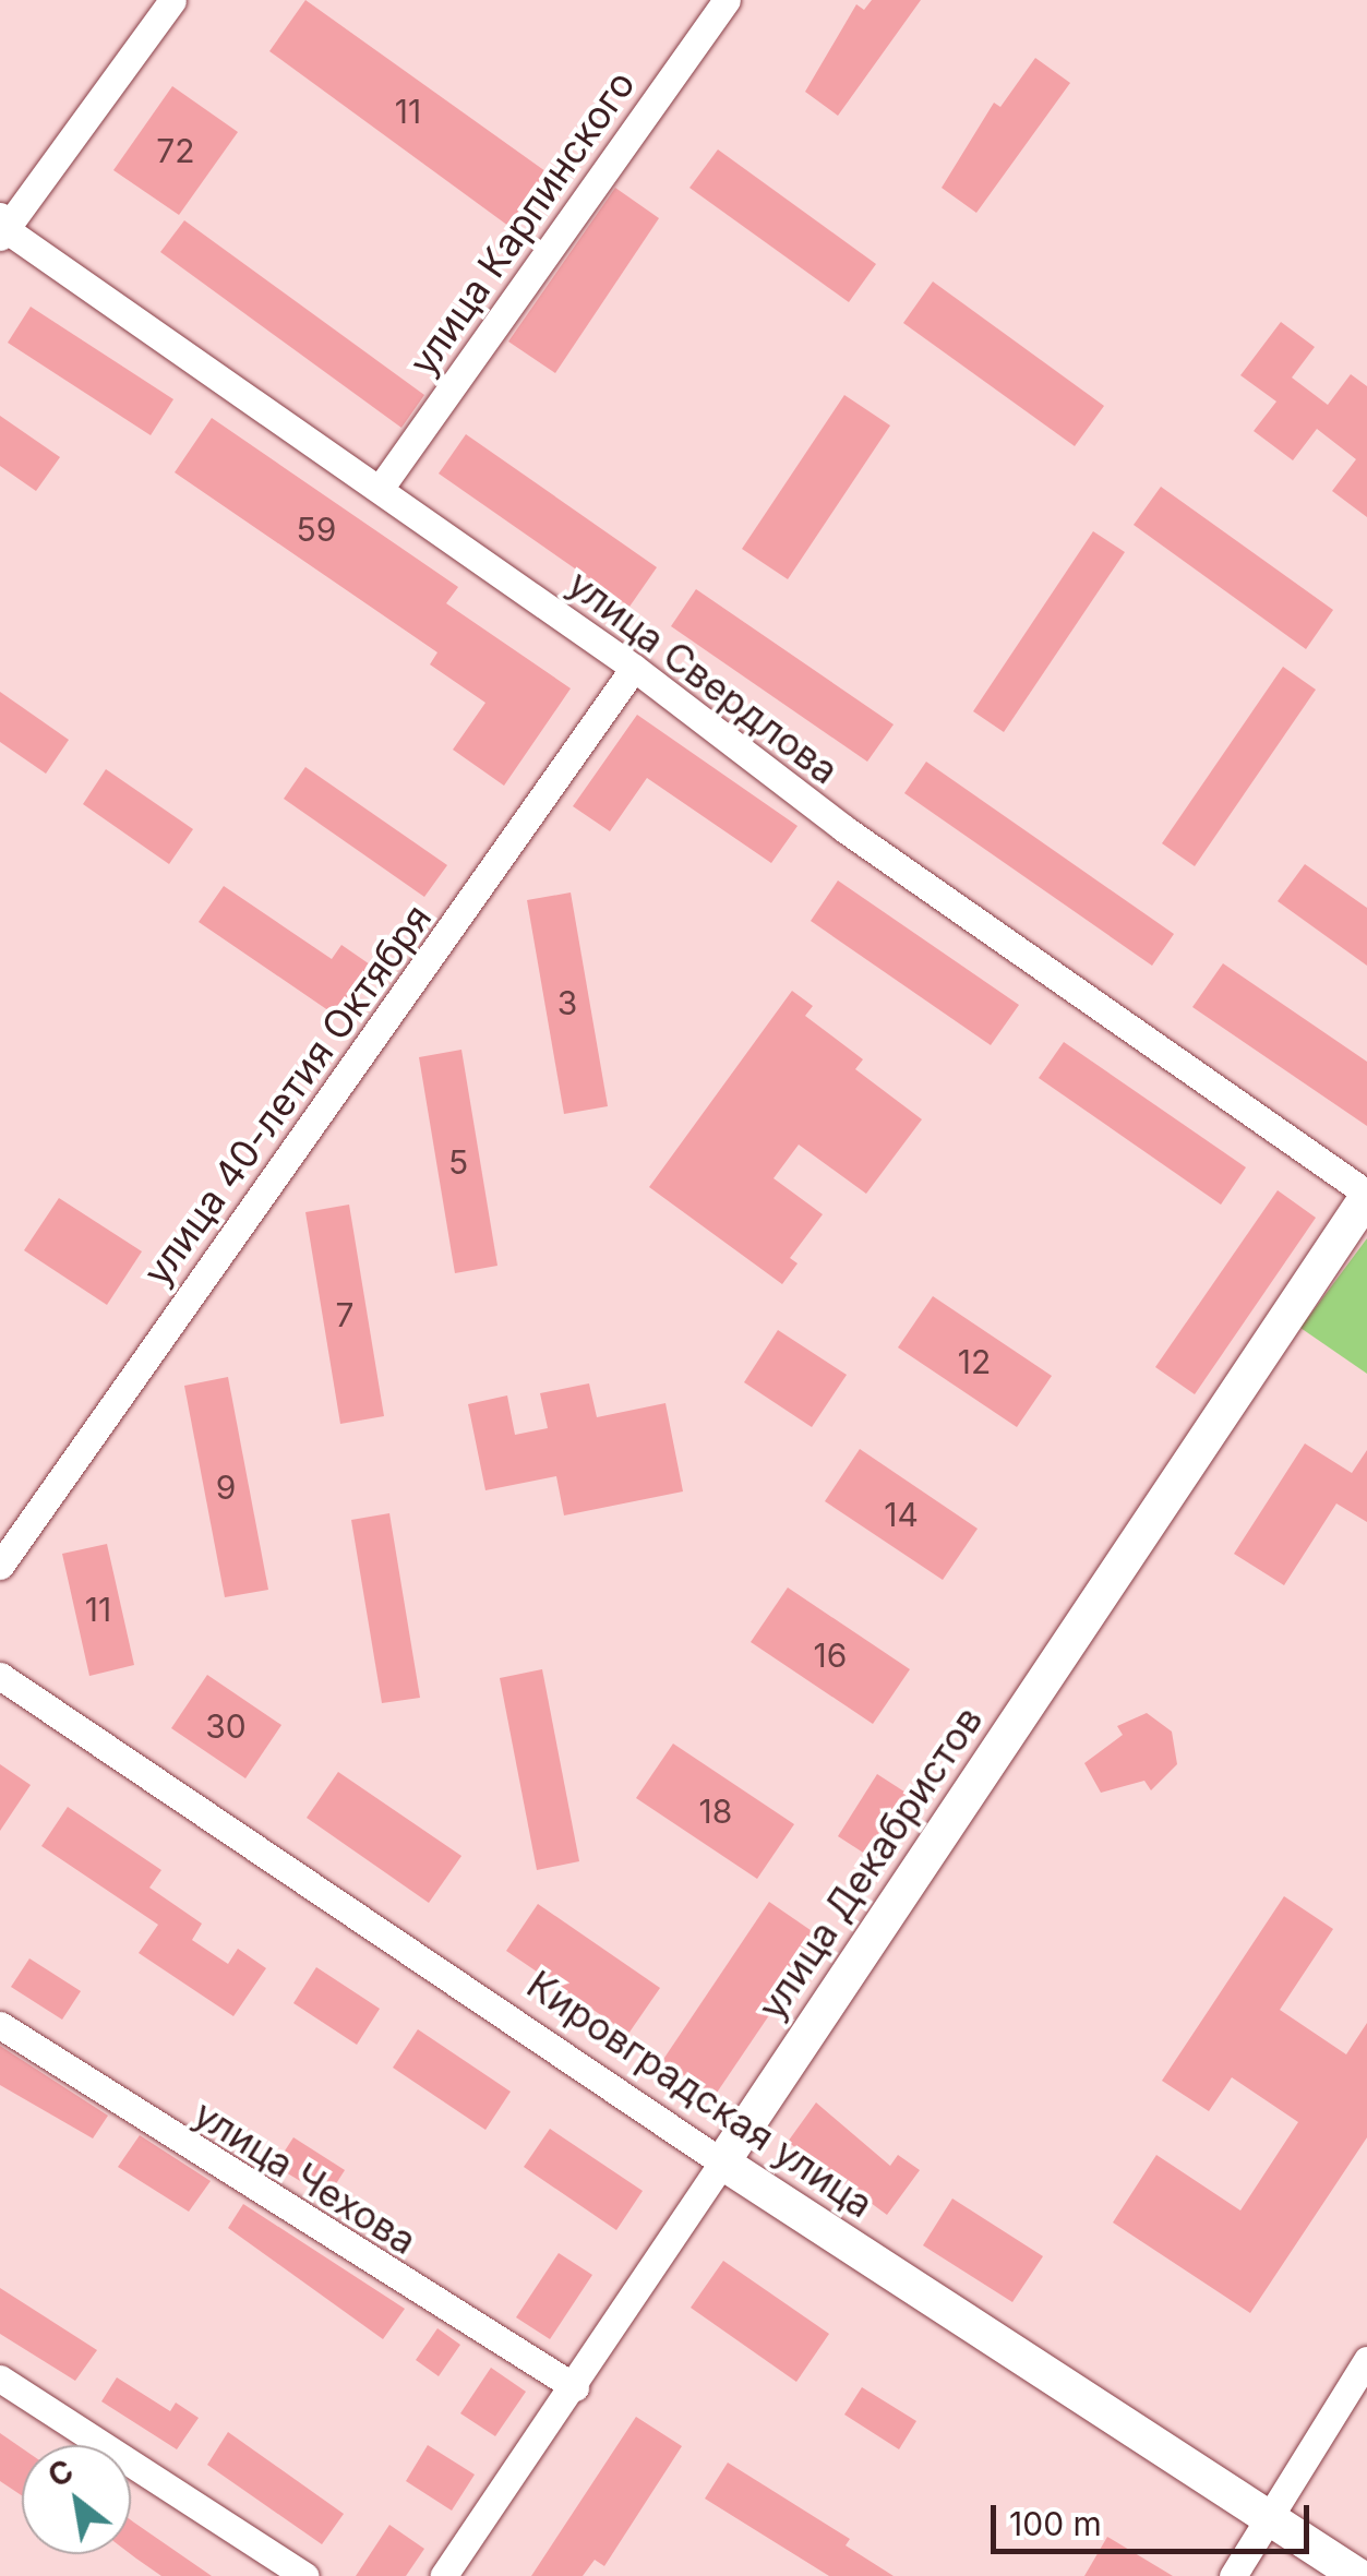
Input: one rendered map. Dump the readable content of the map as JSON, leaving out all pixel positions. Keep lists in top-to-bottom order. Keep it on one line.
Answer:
{"streets":{"main road":["улица Декабристов","Кировградская улица"],"street":["улица Карпинского","улица Свердлова","улица 40-летия Октября","улица Чехова"]},"crossings":[["улица Карпинского","улица Свердлова"],["улица Свердлова","улица 40-летия Октября"],["улица Свердлова","улица Декабристов"],["улица Декабристов","Кировградская улица"],["улица Декабристов","улица Чехова"]],"house_numbers":["11","72","59","3","5","7","12","9","14","11","16","30","18"],"scale_bar":"100 m","north":"top left"}
